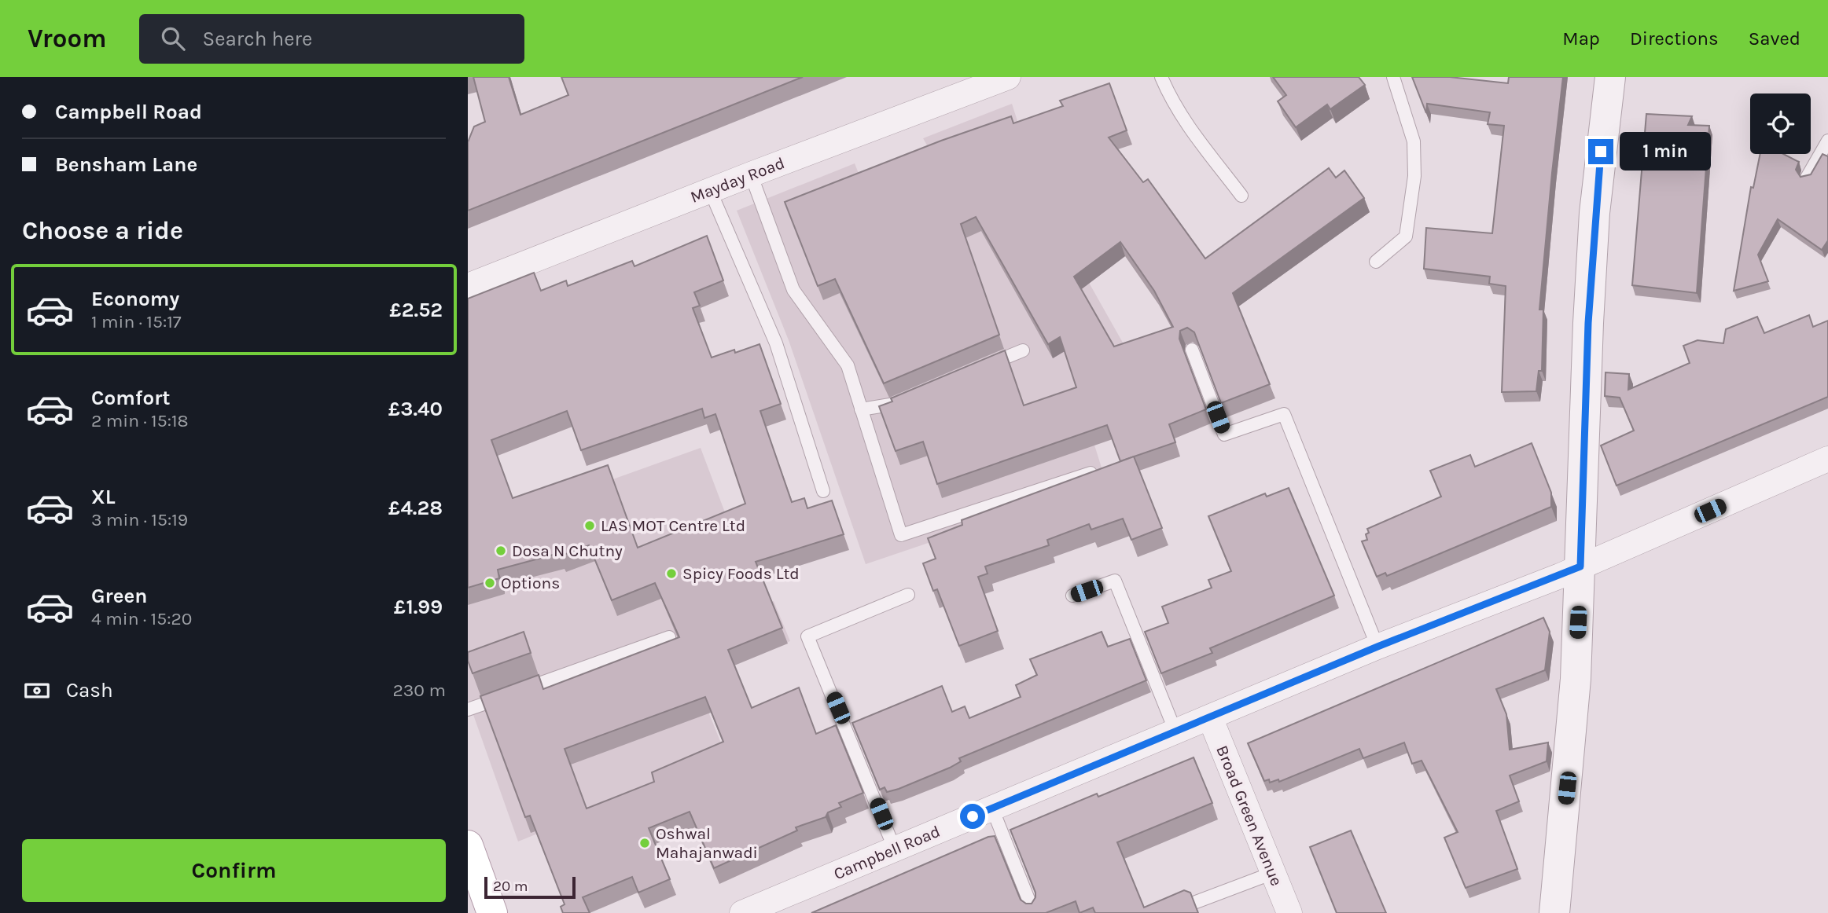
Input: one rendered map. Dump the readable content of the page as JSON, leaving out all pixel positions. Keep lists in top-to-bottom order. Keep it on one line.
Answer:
{"streets":{"street":["Mayday Road","Broad Green Avenue","Campbell Road"]},"crossings":[["Broad Green Avenue","Campbell Road"]],"places":["LAS MOT Centre Ltd","Dosa N Chutny","Spicy Foods Ltd","Options","Oshwal Mahajanwadi"],"scale_bar":"20 m","page":{"header":"Vroom","search":"Search here","nav":["Map","Directions","Saved"],"banner":["Campbell Road","Bensham Lane"],"bubble":"1 min","heading":"Choose a ride","list":[{"name":"Economy","note":"1 min · 15:17","value":"£2.52"},{"name":"Comfort","note":"2 min · 15:18","value":"£3.40"},{"name":"XL","note":"3 min · 15:19","value":"£4.28"},{"name":"Green","note":"4 min · 15:20","value":"£1.99"}],"pay":["Cash","230 m"],"buttons":"Confirm","scale":"20 m"}}
